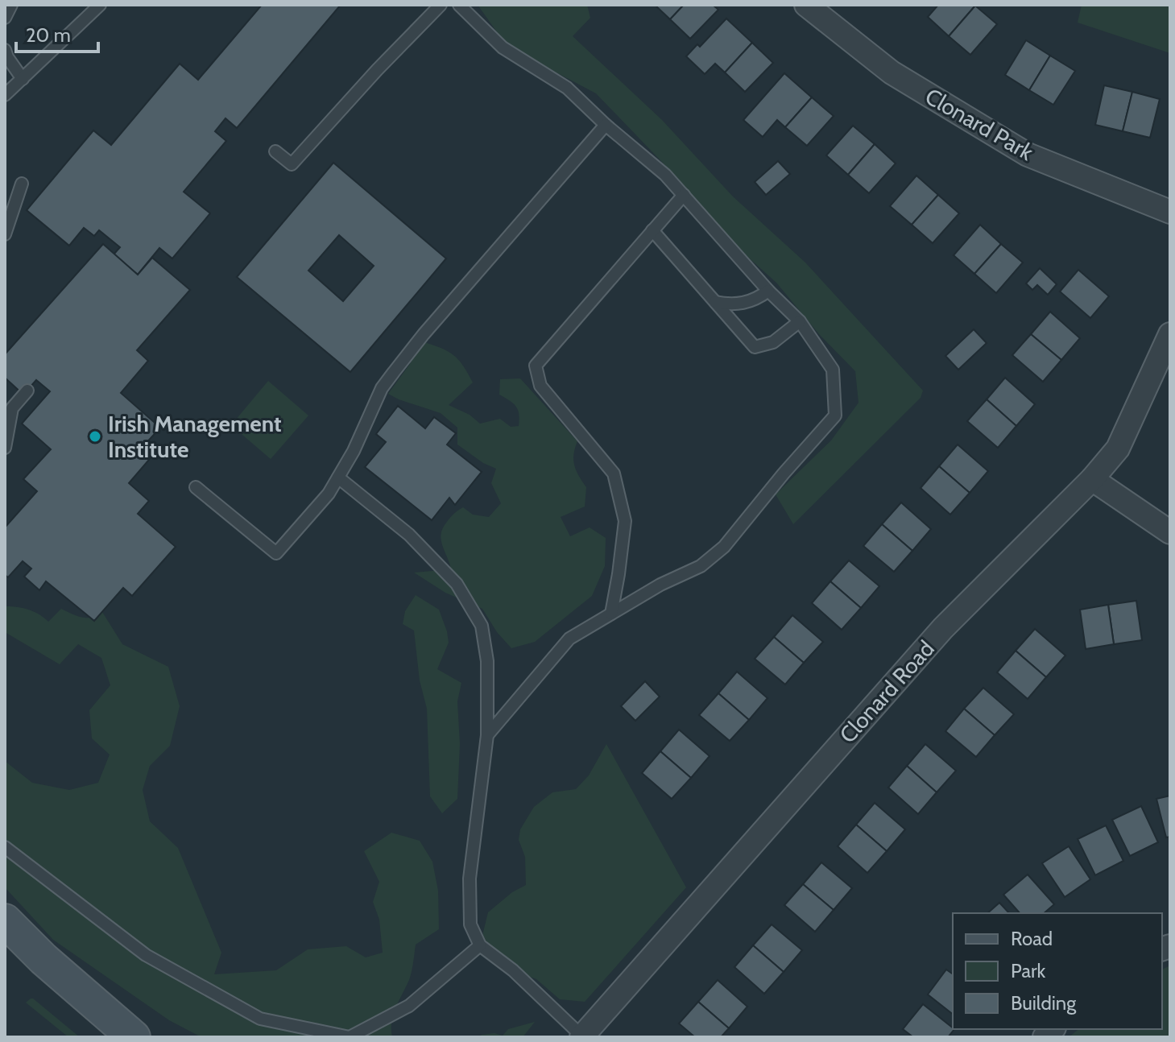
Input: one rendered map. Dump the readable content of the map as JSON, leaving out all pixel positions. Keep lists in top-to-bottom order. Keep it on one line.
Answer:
{"streets":{"street":["Clonard Park","Clonard Road"]},"places":["Irish Management Institute"],"legend":["Road","Park","Building"],"scale_bar":"20 m"}
